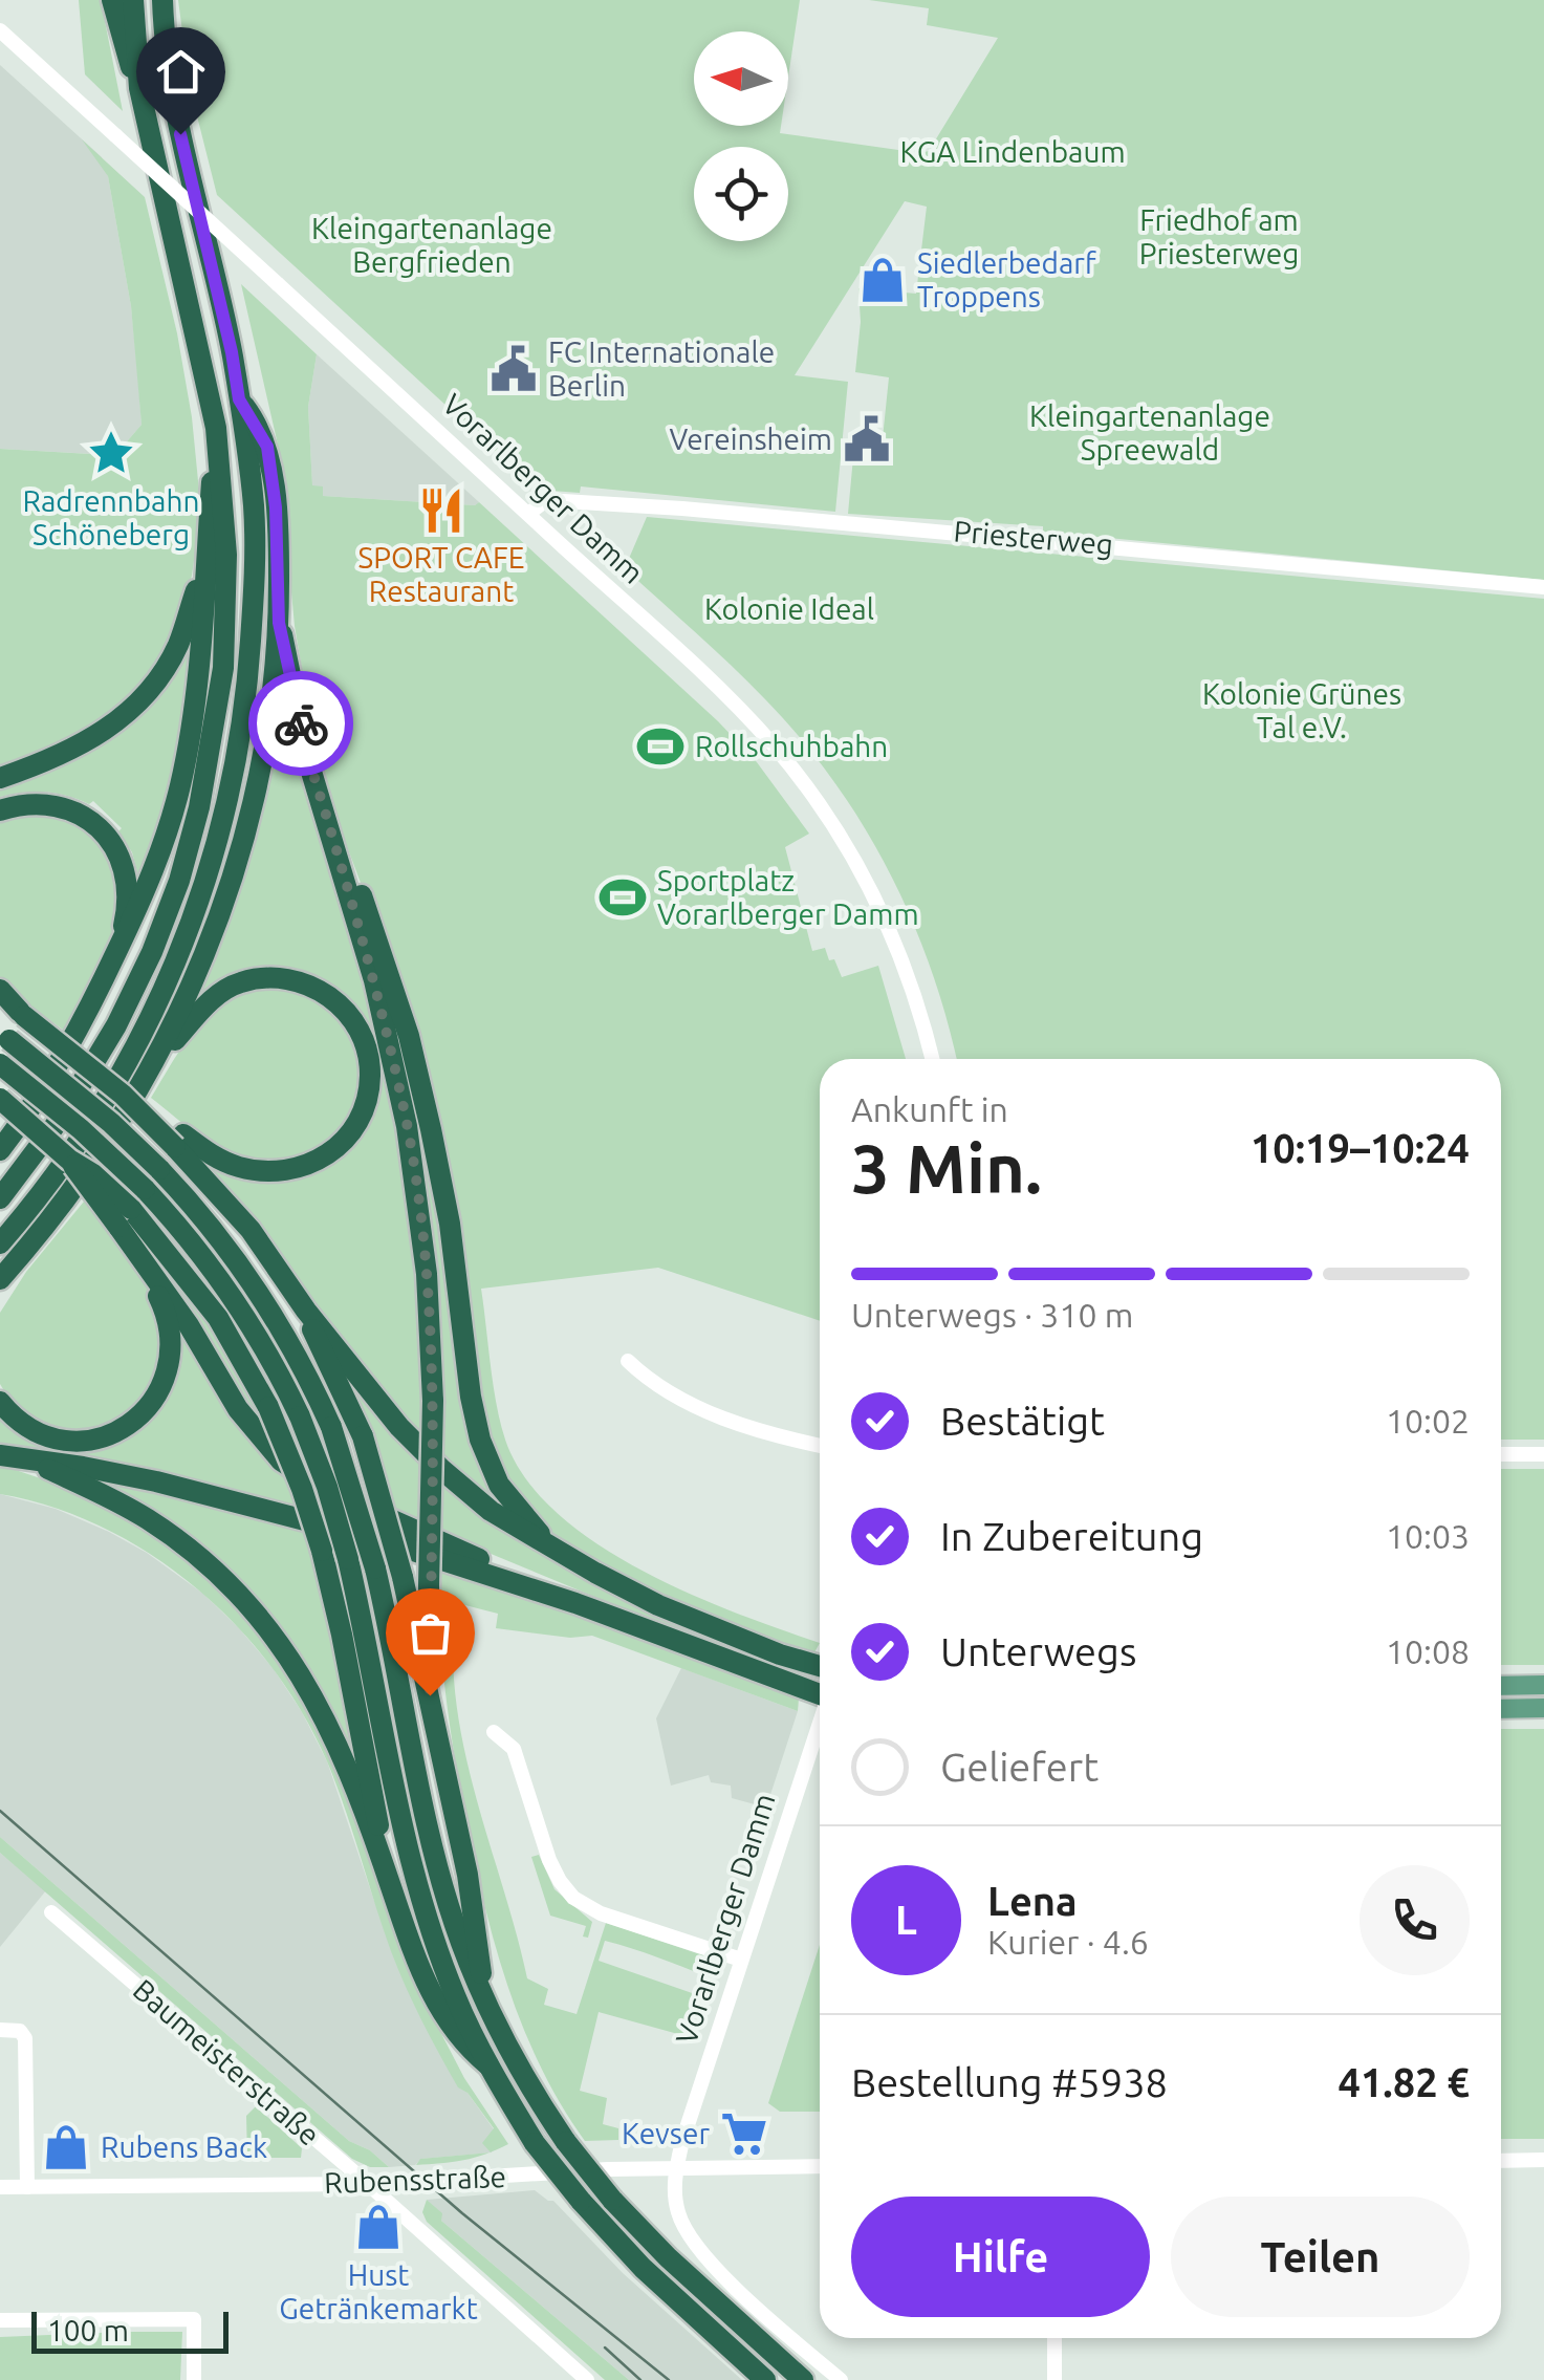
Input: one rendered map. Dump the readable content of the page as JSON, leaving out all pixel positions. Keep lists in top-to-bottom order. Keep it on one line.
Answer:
{"streets":{"street":["Vorarlberger Damm","Priesterweg","Baumeisterstraße","Rubensstraße"]},"crossings":[["Vorarlberger Damm","Priesterweg"],["Vorarlberger Damm","Rubensstraße"],["Baumeisterstraße","Rubensstraße"]],"parks":["KGA Lindenbaum","Friedhof am Priesterweg","Kleingartenanlage Bergfrieden","Kleingartenanlage Spreewald","Kolonie Ideal","Kolonie Grünes Tal e.V."],"places":{"shop":["Siedlerbedarf Troppens","Rubens Back","Hust Getränkemarkt"],"public building":["FC Internationale Berlin","Vereinsheim"],"place":["Radrennbahn Schöneberg"],"restaurant":["SPORT CAFE Restaurant"],"sports":["Rollschuhbahn","Sportplatz Vorarlberger Damm"],"supermarket":["Kevser"]},"scale_bar":"100 m","north":"left","page":{"heading":["3 Min.","Ankunft in","10:19–10:24"],"panel":["Lena","Kurier · 4.6","Bestellung #5938","41.82 €"],"bar":"Unterwegs · 310 m","list":[["Bestätigt","10:02"],["In Zubereitung","10:03"],["Unterwegs","10:08"],"Geliefert"],"round":"L","buttons":["Hilfe","Teilen"],"scale":"100 m"}}
